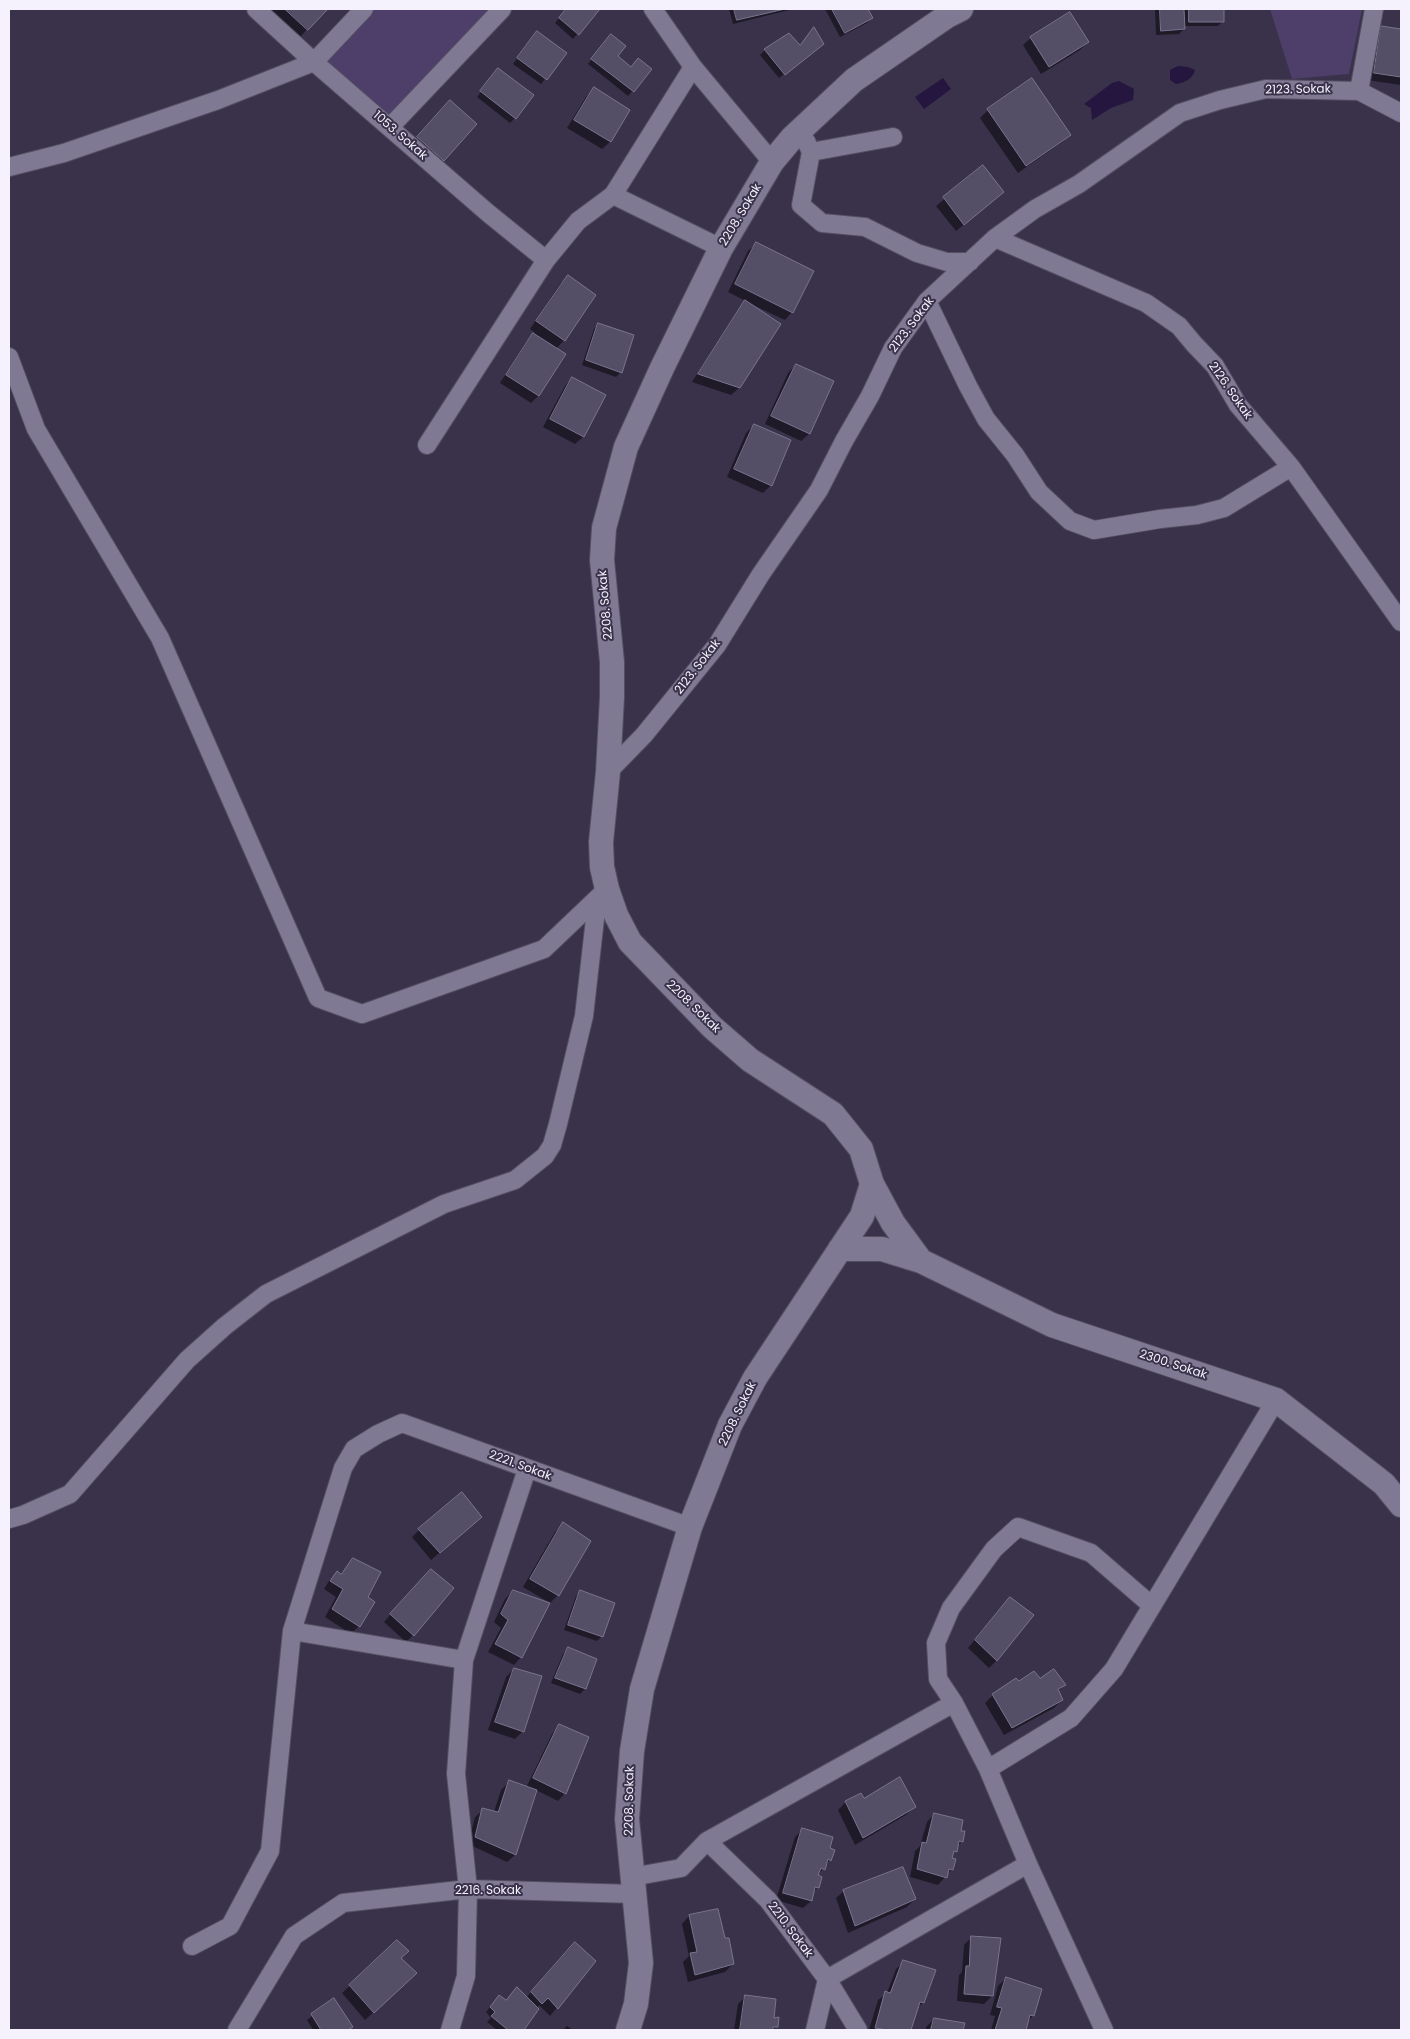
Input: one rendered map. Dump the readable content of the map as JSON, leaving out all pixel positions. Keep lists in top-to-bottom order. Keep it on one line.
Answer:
{"streets":{"street":["2123. Sokak","1053. Sokak","2208. Sokak","2126. Sokak","2300. Sokak","2221. Sokak","2216. Sokak","2210. Sokak"]},"crossings":[["2123. Sokak","2208. Sokak"],["2123. Sokak","2126. Sokak"],["2208. Sokak","2221. Sokak"],["2208. Sokak","2216. Sokak"],["2216. Sokak","2210. Sokak"]]}
